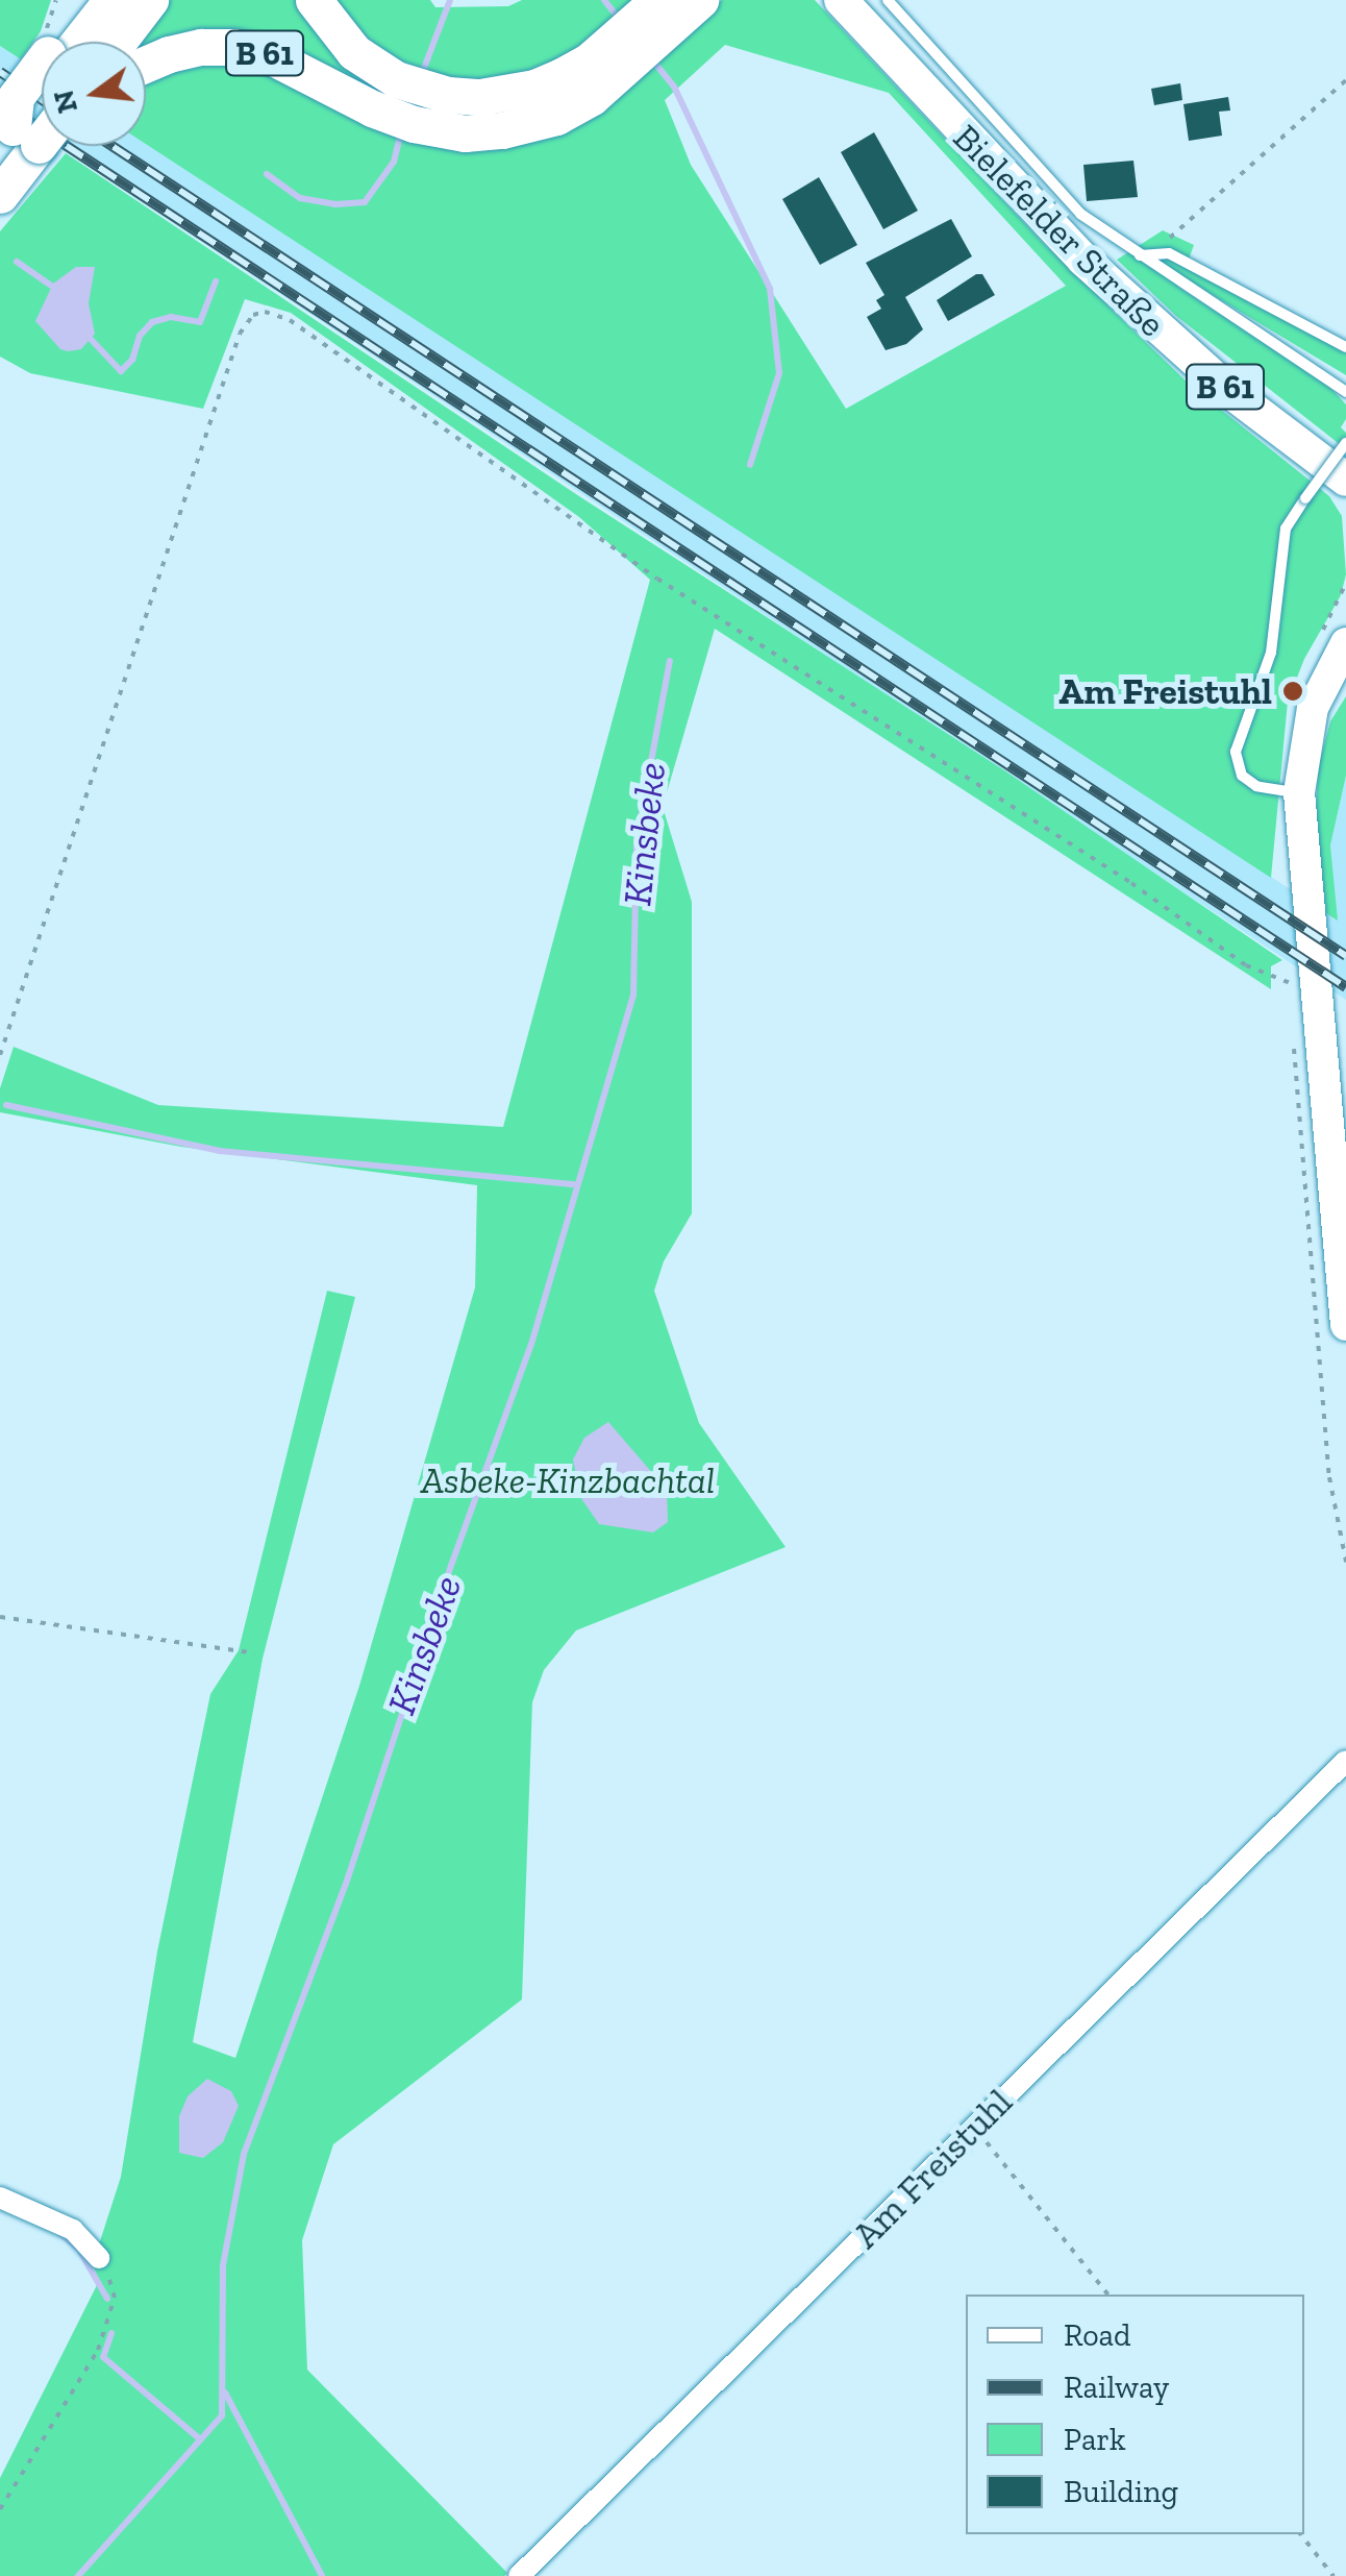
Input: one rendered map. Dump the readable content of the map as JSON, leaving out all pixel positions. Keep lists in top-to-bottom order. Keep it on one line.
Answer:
{"streets":{"highway":["B 61"],"main road":["Bielefelder Straße"],"street":["Am Freistuhl"]},"water":["Kinsbeke"],"parks":["Asbeke-Kinzbachtal"],"places":["Am Freistuhl"],"legend":["Road","Railway","Park","Building"],"north":"left"}
